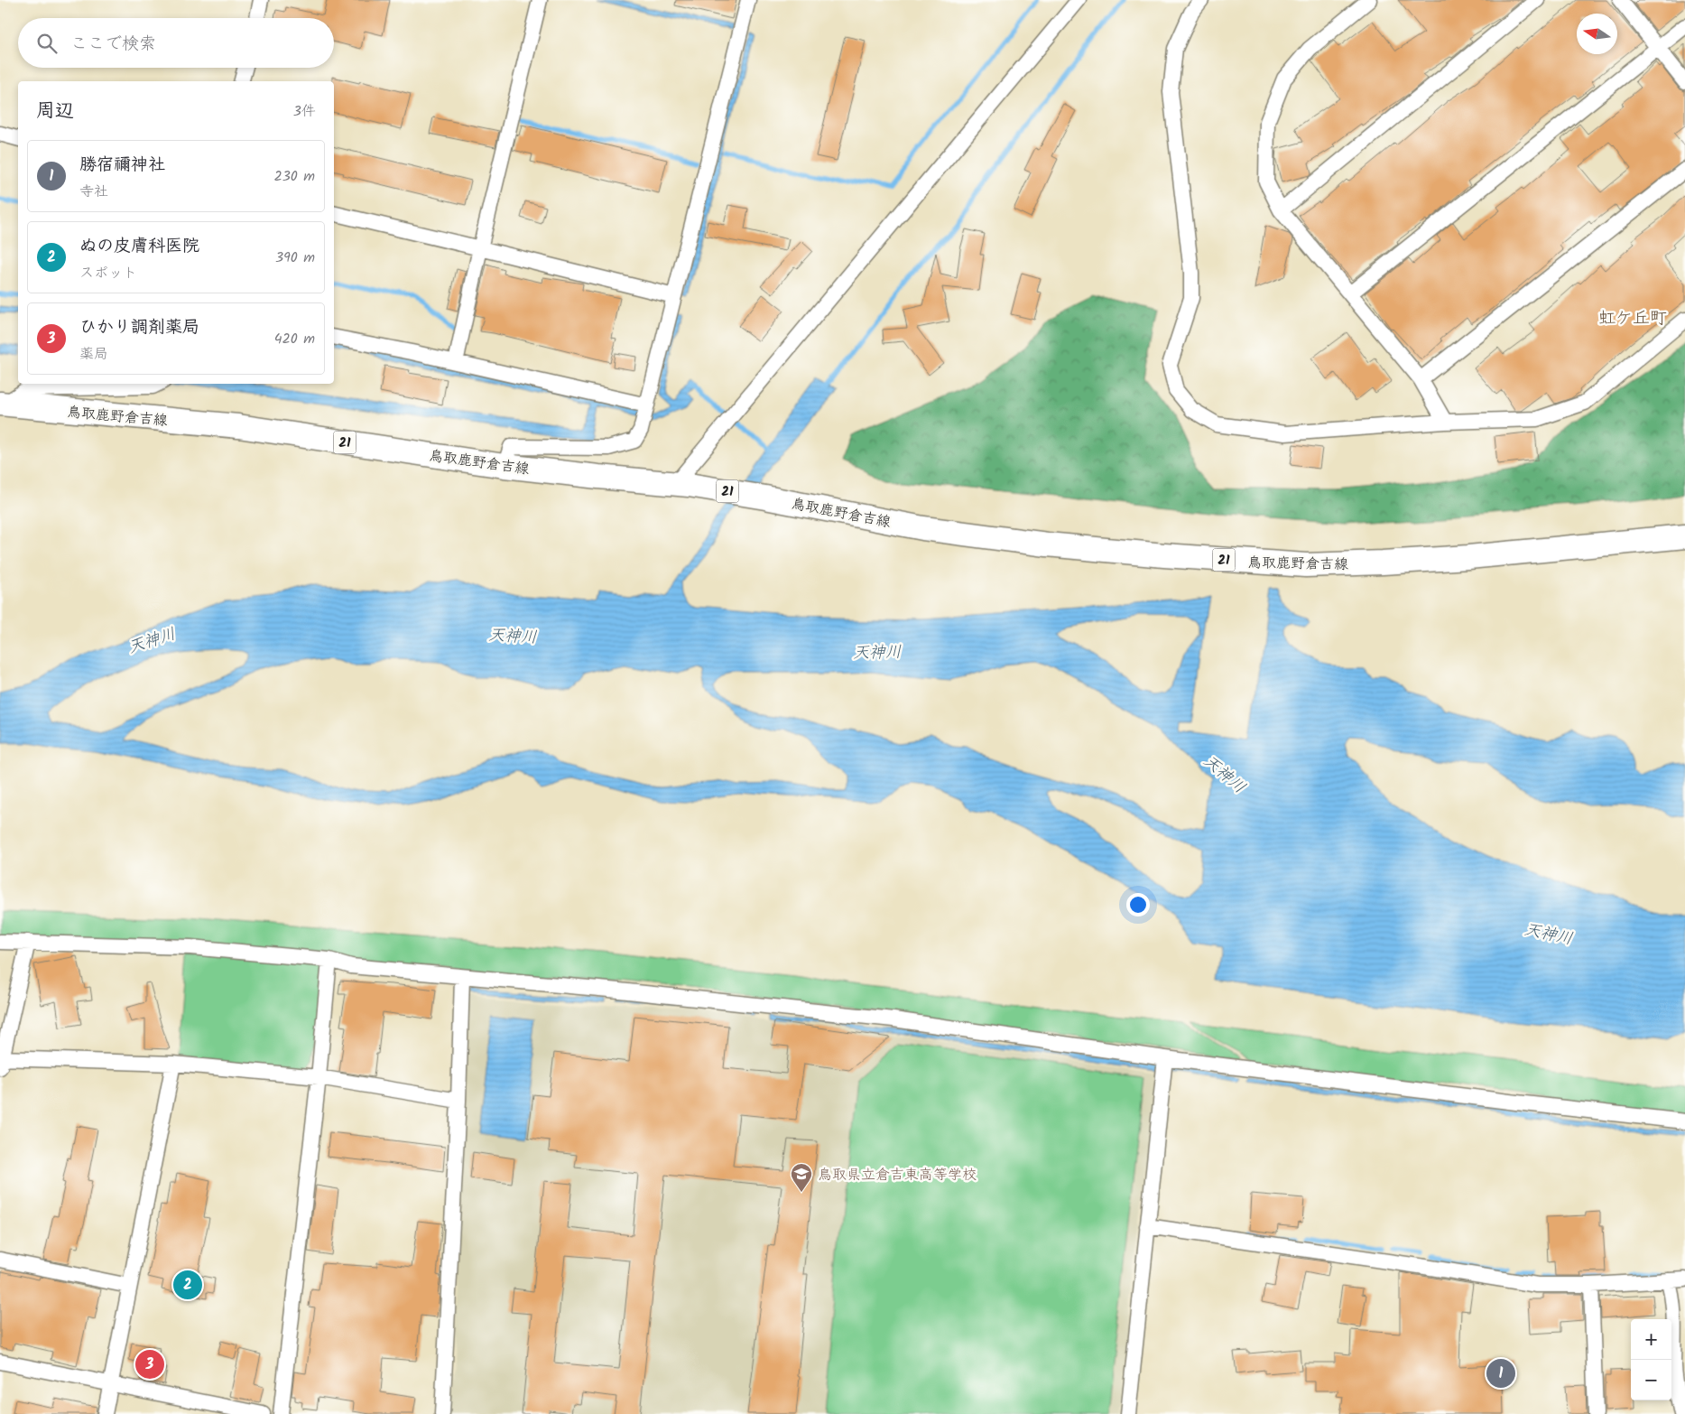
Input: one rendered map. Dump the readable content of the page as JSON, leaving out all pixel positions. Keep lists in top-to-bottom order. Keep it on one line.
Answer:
{"streets":{"main road":["鳥取鹿野倉吉線","21"]},"districts":["虹ケ丘町"],"water":["天神川"],"places":{"school or university":["鳥取県立倉吉東高等学校"]},"north":"left","page":{"search":"ここで検索","heading":["周辺","3件"],"list":[{"mark":"1","name":"勝宿禰神社","note":"寺社","value":"230 m"},{"mark":"2","name":"ぬの皮膚科医院","note":"スポット","value":"390 m"},{"mark":"3","name":"ひかり調剤薬局","note":"薬局","value":"420 m"}],"pins":["2","3","1"],"map_buttons":["+","−"]}}
